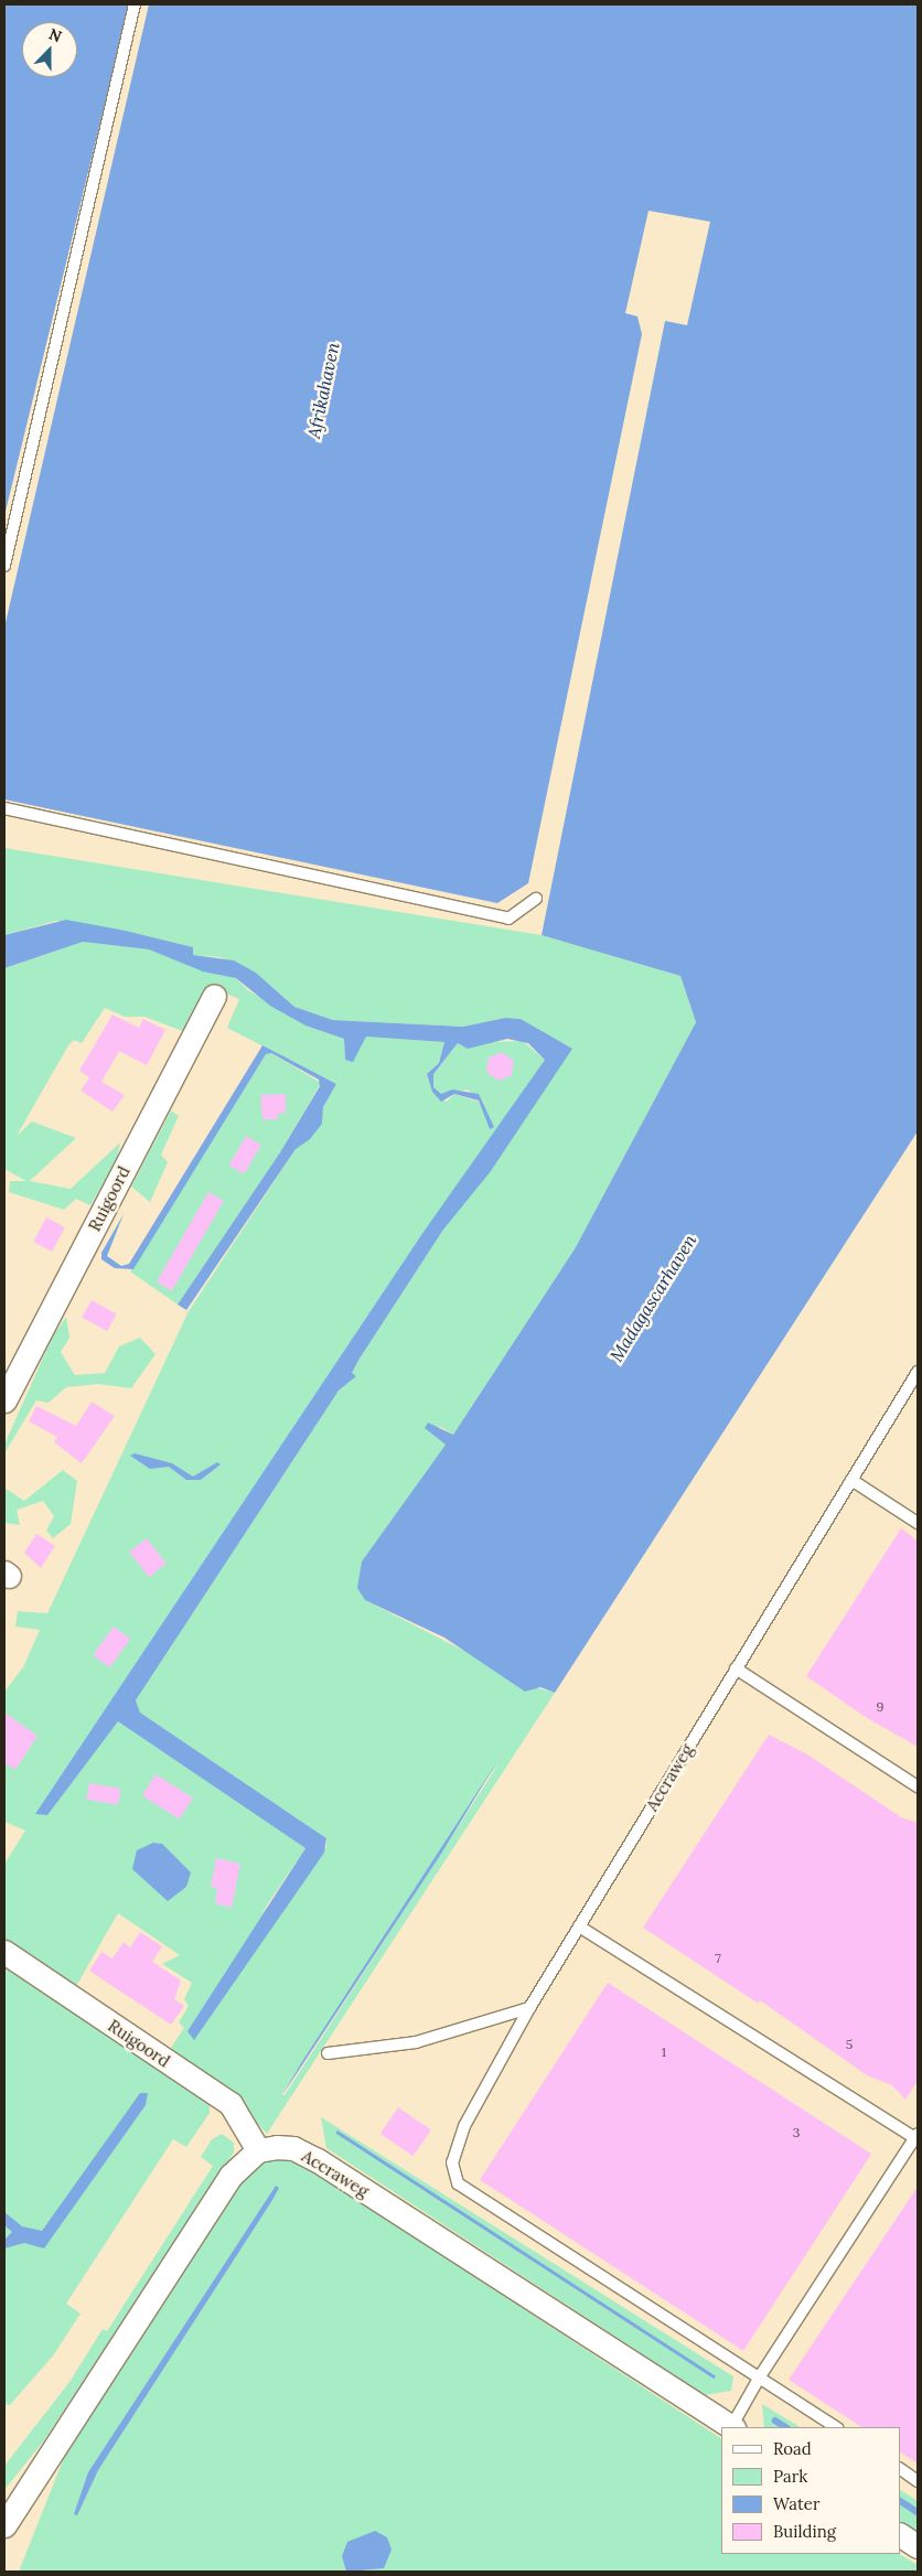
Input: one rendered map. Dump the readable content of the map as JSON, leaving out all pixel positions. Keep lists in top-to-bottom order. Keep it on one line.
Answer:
{"streets":{"street":["Ruigoord","Accraweg"]},"crossings":[["Ruigoord","Accraweg"]],"water":["Afrikahaven","Madagascarhaven"],"house_numbers":["9","7","5","1","3"],"legend":["Road","Park","Water","Building"],"north":"top"}
